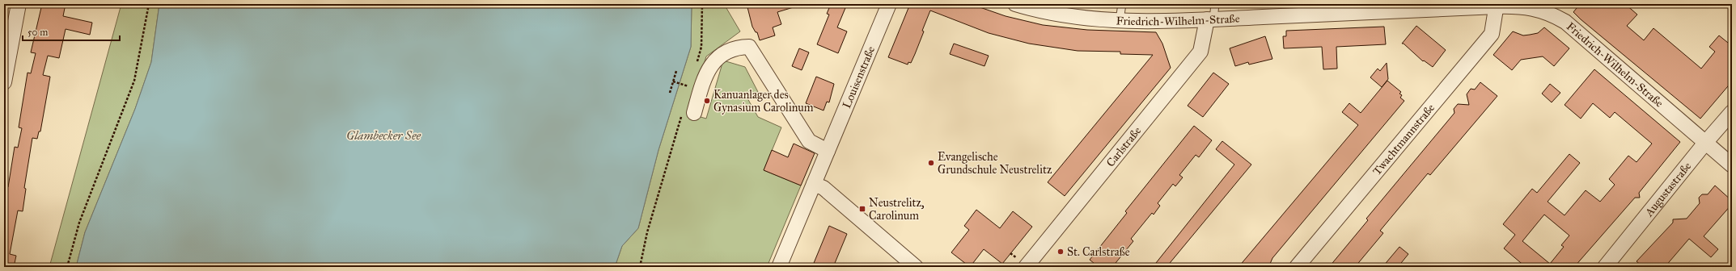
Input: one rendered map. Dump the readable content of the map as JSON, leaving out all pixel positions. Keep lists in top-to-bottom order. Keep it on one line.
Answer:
{"streets":{"street":["Friedrich-Wilhelm-Straße","Louisenstraße","Twachtmannstraße","Carlstraße","Augustastraße"]},"crossings":[["Friedrich-Wilhelm-Straße","Twachtmannstraße"],["Friedrich-Wilhelm-Straße","Carlstraße"],["Friedrich-Wilhelm-Straße","Augustastraße"]],"water":["Glambecker See"],"places":{"other":["Kanuanlager des Gynasium Carolinum","Evangelische Grundschule Neustrelitz","St. Carlstraße"],"transit":["Neustrelitz, Carolinum"]},"scale_bar":"50 m"}
